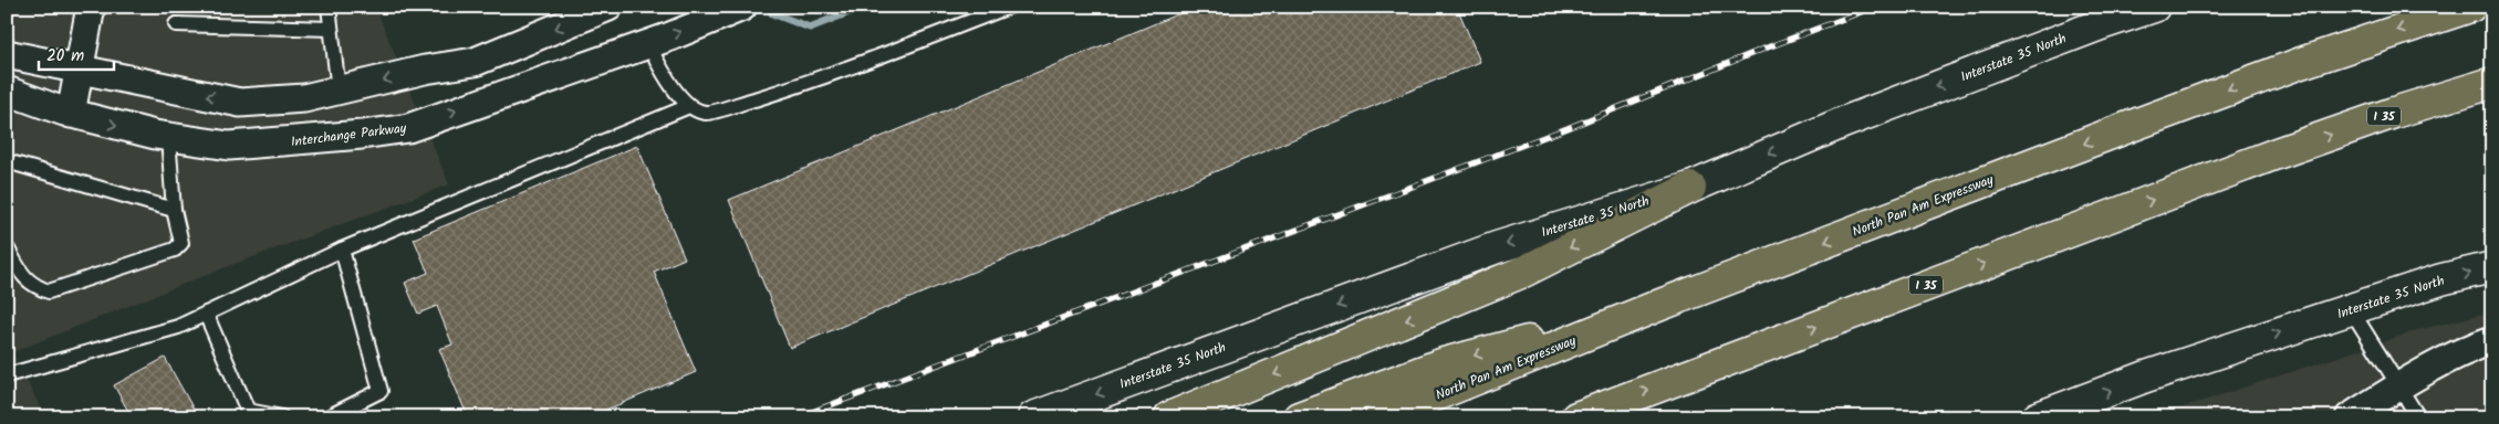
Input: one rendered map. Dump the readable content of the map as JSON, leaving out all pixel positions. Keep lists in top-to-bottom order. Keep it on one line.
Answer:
{"streets":{"highway":["I 35","North Pan Am Expressway"],"main road":["Interstate 35 North"],"street":["Interchange Parkway"]},"scale_bar":"20 m"}
